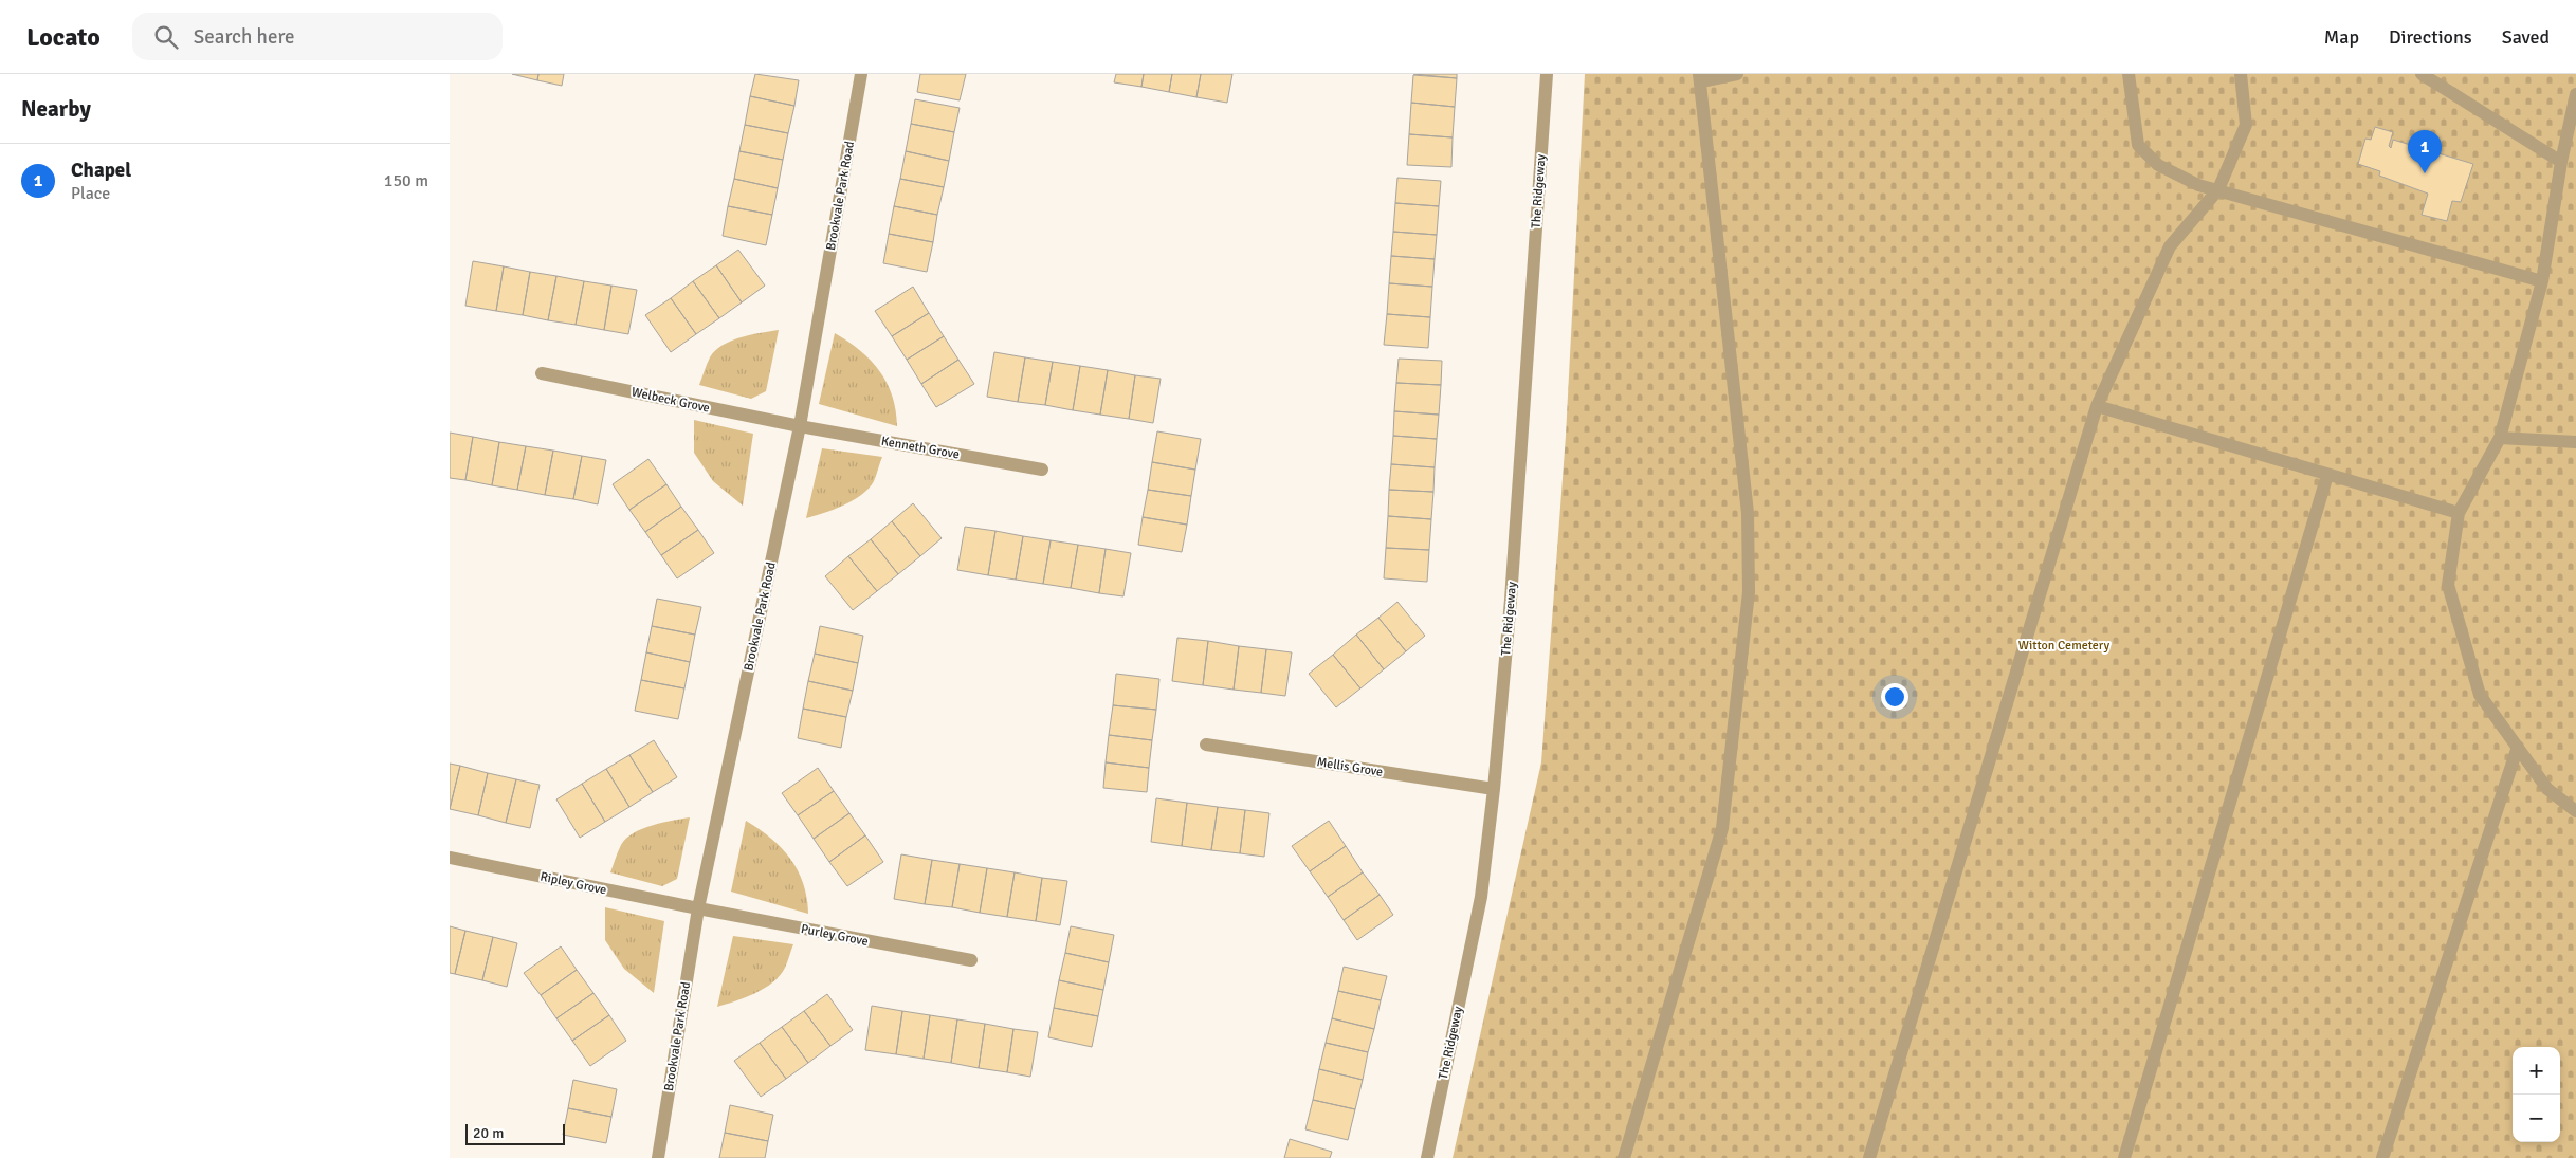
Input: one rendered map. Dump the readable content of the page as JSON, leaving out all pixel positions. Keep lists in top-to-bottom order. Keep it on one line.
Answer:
{"streets":{"street":["The Ridgeway","Brookvale Park Road","Welbeck Grove","Kenneth Grove","Mellis Grove","Ripley Grove","Purley Grove"]},"crossings":[["The Ridgeway","Mellis Grove"],["Brookvale Park Road","Welbeck Grove"],["Brookvale Park Road","Kenneth Grove"],["Brookvale Park Road","Ripley Grove"],["Brookvale Park Road","Purley Grove"],["Welbeck Grove","Kenneth Grove"],["Ripley Grove","Purley Grove"]],"parks":["Witton Cemetery"],"scale_bar":"20 m","page":{"header":"Locato","search":"Search here","nav":["Map","Directions","Saved"],"heading":"Nearby","pins":"1","list":[{"mark":"1","name":"Chapel","note":"Place","value":"150 m"}],"map_buttons":["+","−"],"scale":"20 m"}}
